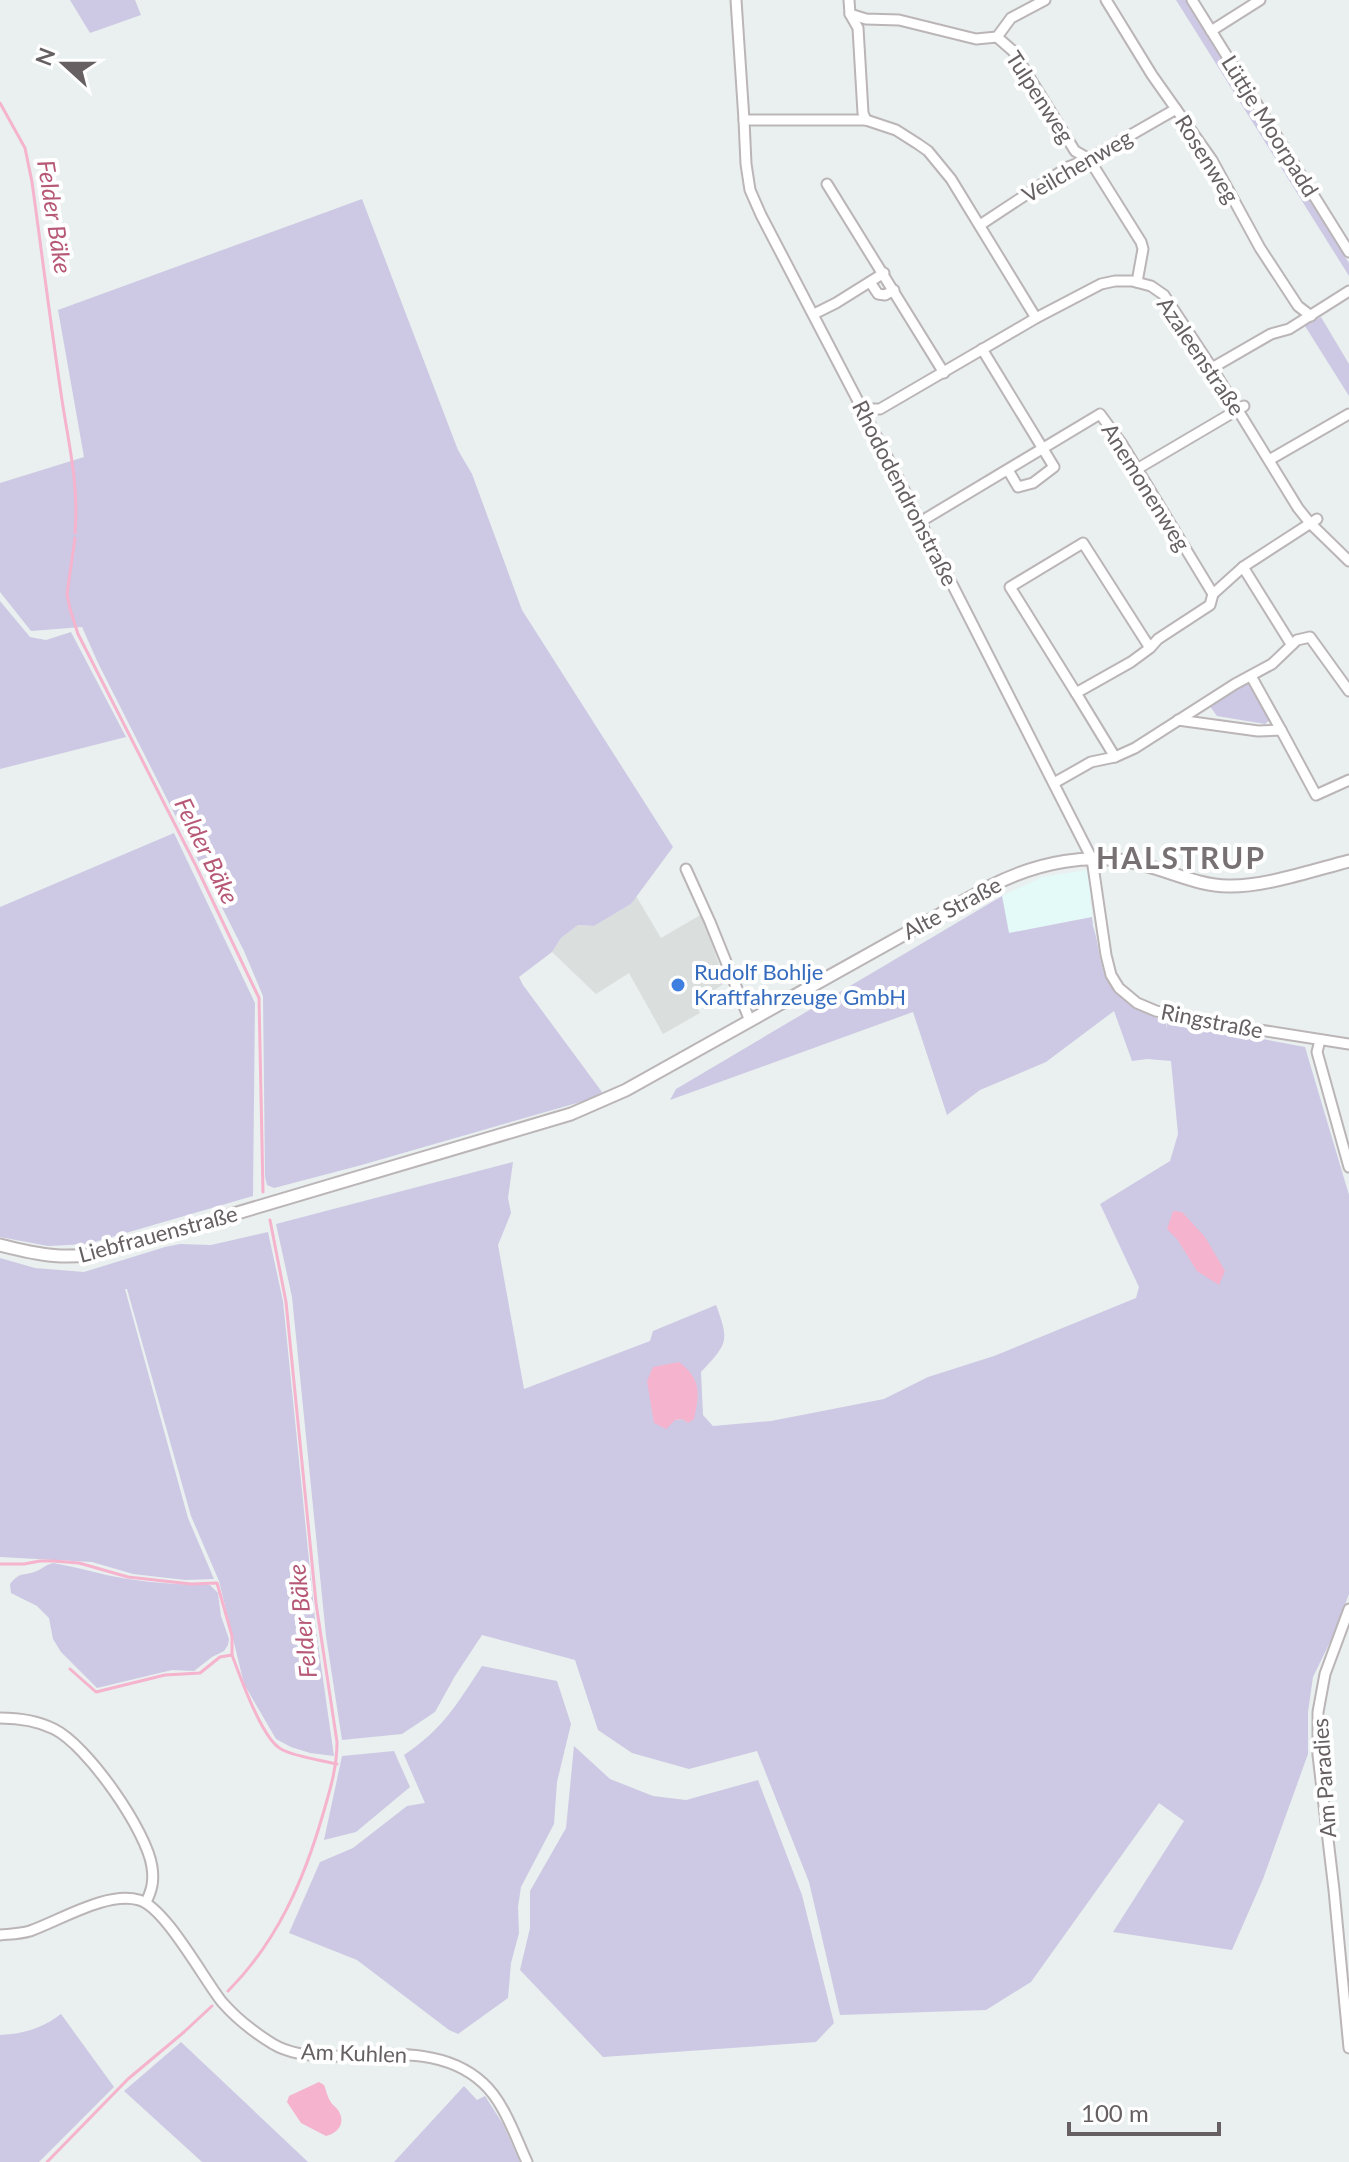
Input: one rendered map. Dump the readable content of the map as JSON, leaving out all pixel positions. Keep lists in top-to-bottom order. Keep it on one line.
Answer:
{"streets":{"street":["Tulpenweg","Lüttje Moorpadd","Rosenweg","Veilchenweg","Azaleenstraße","Anemonenweg","Rhododendronstraße","Alte Straße","Ringstraße","Liebfrauenstraße","Am Paradies","Am Kuhlen"]},"crossings":[["Tulpenweg","Veilchenweg"],["Tulpenweg","Azaleenstraße"],["Rosenweg","Veilchenweg"],["Rhododendronstraße","Alte Straße"],["Rhododendronstraße","Ringstraße"],["Alte Straße","Ringstraße"],["Alte Straße","Liebfrauenstraße"]],"districts":["HALSTRUP"],"water":["Felder Bäke"],"places":["Rudolf Bohlje Kraftfahrzeuge GmbH"],"scale_bar":"100 m","north":"left"}
